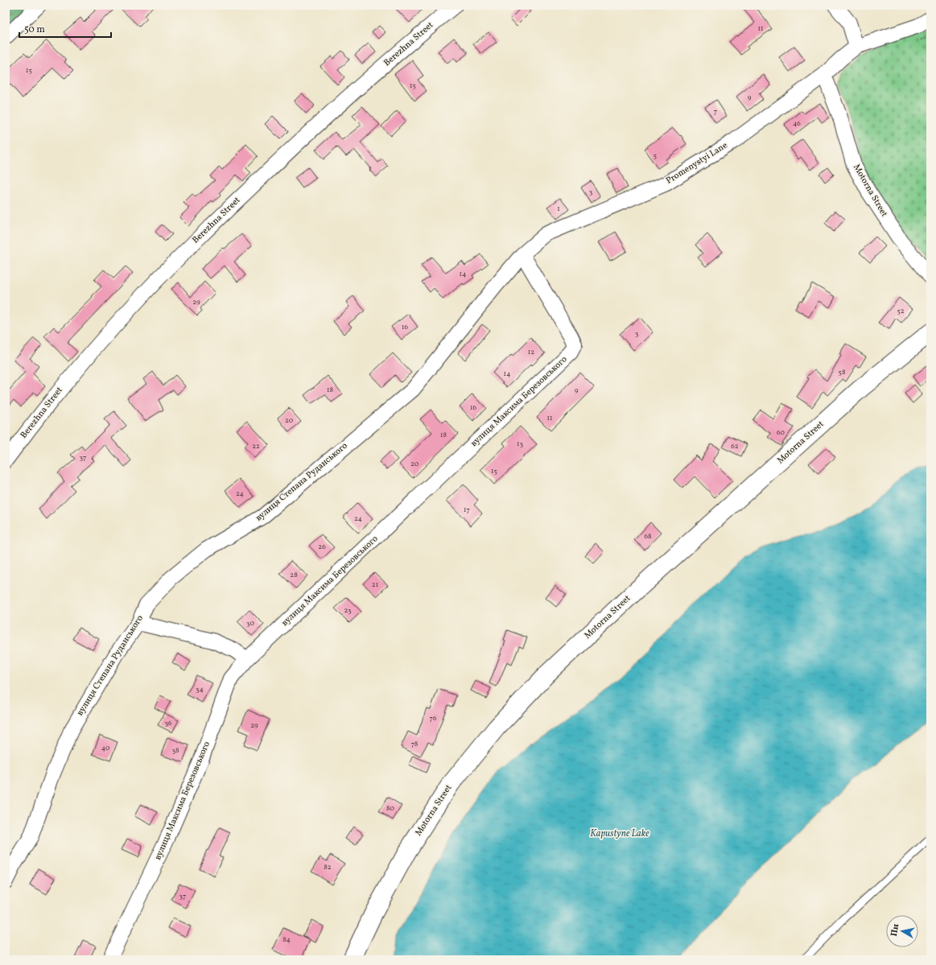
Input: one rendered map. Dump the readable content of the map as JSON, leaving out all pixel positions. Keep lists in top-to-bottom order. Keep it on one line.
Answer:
{"streets":{"street":["Berezhna Street","Promenystyi Lane","Motorna Street","вулиця Максима Березовського","вулиця Степана Руданського"]},"crossings":[["Promenystyi Lane","Motorna Street"],["Promenystyi Lane","вулиця Максима Березовського"],["Promenystyi Lane","вулиця Степана Руданського"],["вулиця Максима Березовського","вулиця Степана Руданського"]],"water":["Kapustyne Lake"],"house_numbers":["11","15","15","9","7","46","5","3","1","14","29","52","16","3","12","58","14","18","9","16","11","20","60","18","13","22","62","37","20","15","24","17","24","68","26","28","21","23","30","34","76","36","29","78","40","38","80","82","37","84"],"scale_bar":"50 m","north":"left"}
